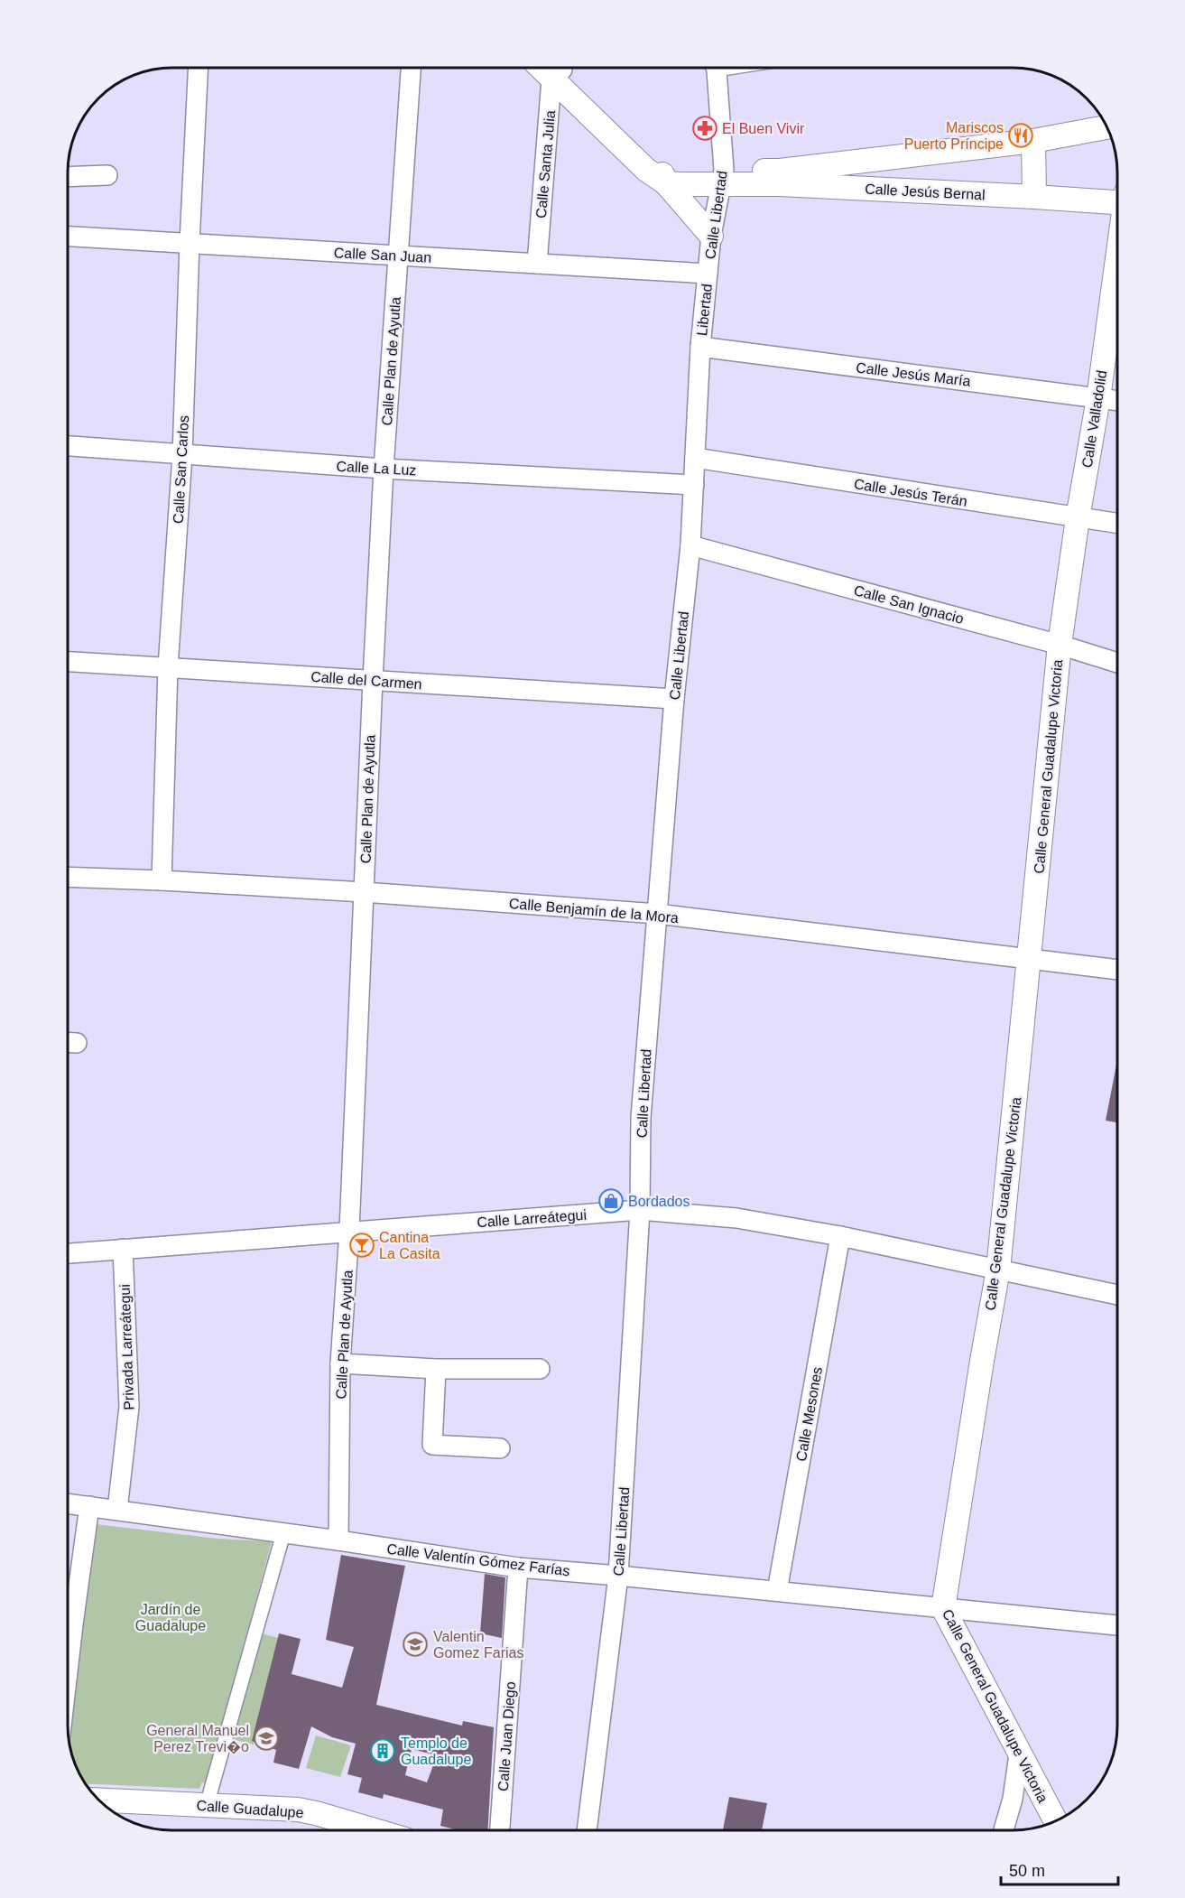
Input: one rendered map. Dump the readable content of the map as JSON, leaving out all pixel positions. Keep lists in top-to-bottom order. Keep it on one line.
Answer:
{"streets":{"street":["Calle Santa Julia","Calle Jesús Bernal","Calle Libertad","Calle San Juan","Libertad","Calle Plan de Ayutla","Calle Jesús María","Calle Valladolid","Calle La Luz","Calle San Carlos","Calle Jesús Terán","Calle San Ignacio","Calle del Carmen","Calle General Guadalupe Victoria","Calle Benjamín de la Mora","Calle Larreátegui","Privada Larreátegui","Calle Mesones","Calle Valentín Gómez Farías","Calle Juan Diego","Calle Guadalupe"]},"crossings":[["Calle Santa Julia","Calle San Juan"],["Calle Jesús Bernal","Calle Libertad"],["Calle Libertad","Calle San Juan"],["Calle Libertad","Libertad"],["Calle Libertad","Calle Jesús María"],["Calle Libertad","Calle La Luz"],["Calle Libertad","Calle Jesús Terán"],["Calle Libertad","Calle San Ignacio"],["Calle Libertad","Calle del Carmen"],["Calle Libertad","Calle Benjamín de la Mora"],["Calle Libertad","Calle Larreátegui"],["Calle Libertad","Calle Valentín Gómez Farías"],["Calle San Juan","Libertad"],["Calle San Juan","Calle Plan de Ayutla"],["Calle San Juan","Calle San Carlos"],["Libertad","Calle Jesús María"],["Calle Plan de Ayutla","Calle La Luz"],["Calle Plan de Ayutla","Calle del Carmen"],["Calle Plan de Ayutla","Calle Benjamín de la Mora"],["Calle Plan de Ayutla","Calle Larreátegui"],["Calle Plan de Ayutla","Calle Valentín Gómez Farías"],["Calle Jesús María","Calle Valladolid"],["Calle Valladolid","Calle Jesús Terán"],["Calle Valladolid","Calle San Ignacio"],["Calle Valladolid","Calle General Guadalupe Victoria"],["Calle La Luz","Calle San Carlos"],["Calle San Carlos","Calle del Carmen"],["Calle San Carlos","Calle Benjamín de la Mora"],["Calle San Ignacio","Calle General Guadalupe Victoria"],["Calle General Guadalupe Victoria","Calle Benjamín de la Mora"],["Calle General Guadalupe Victoria","Calle Larreátegui"],["Calle General Guadalupe Victoria","Calle Valentín Gómez Farías"],["Calle Larreátegui","Privada Larreátegui"],["Calle Larreátegui","Calle Mesones"],["Privada Larreátegui","Calle Valentín Gómez Farías"],["Calle Mesones","Calle Valentín Gómez Farías"],["Calle Valentín Gómez Farías","Calle Juan Diego"]],"parks":["Jardín de Guadalupe"],"places":{"pharmacy":["El Buen Vivir"],"restaurant":["Mariscos Puerto Príncipe"],"shop":["Bordados"],"bar":["Cantina La Casita"],"school or university":["Valentin Gomez Farias","General Manuel Perez Trevi�o"],"building":["Templo de Guadalupe"]},"scale_bar":"50 m"}
